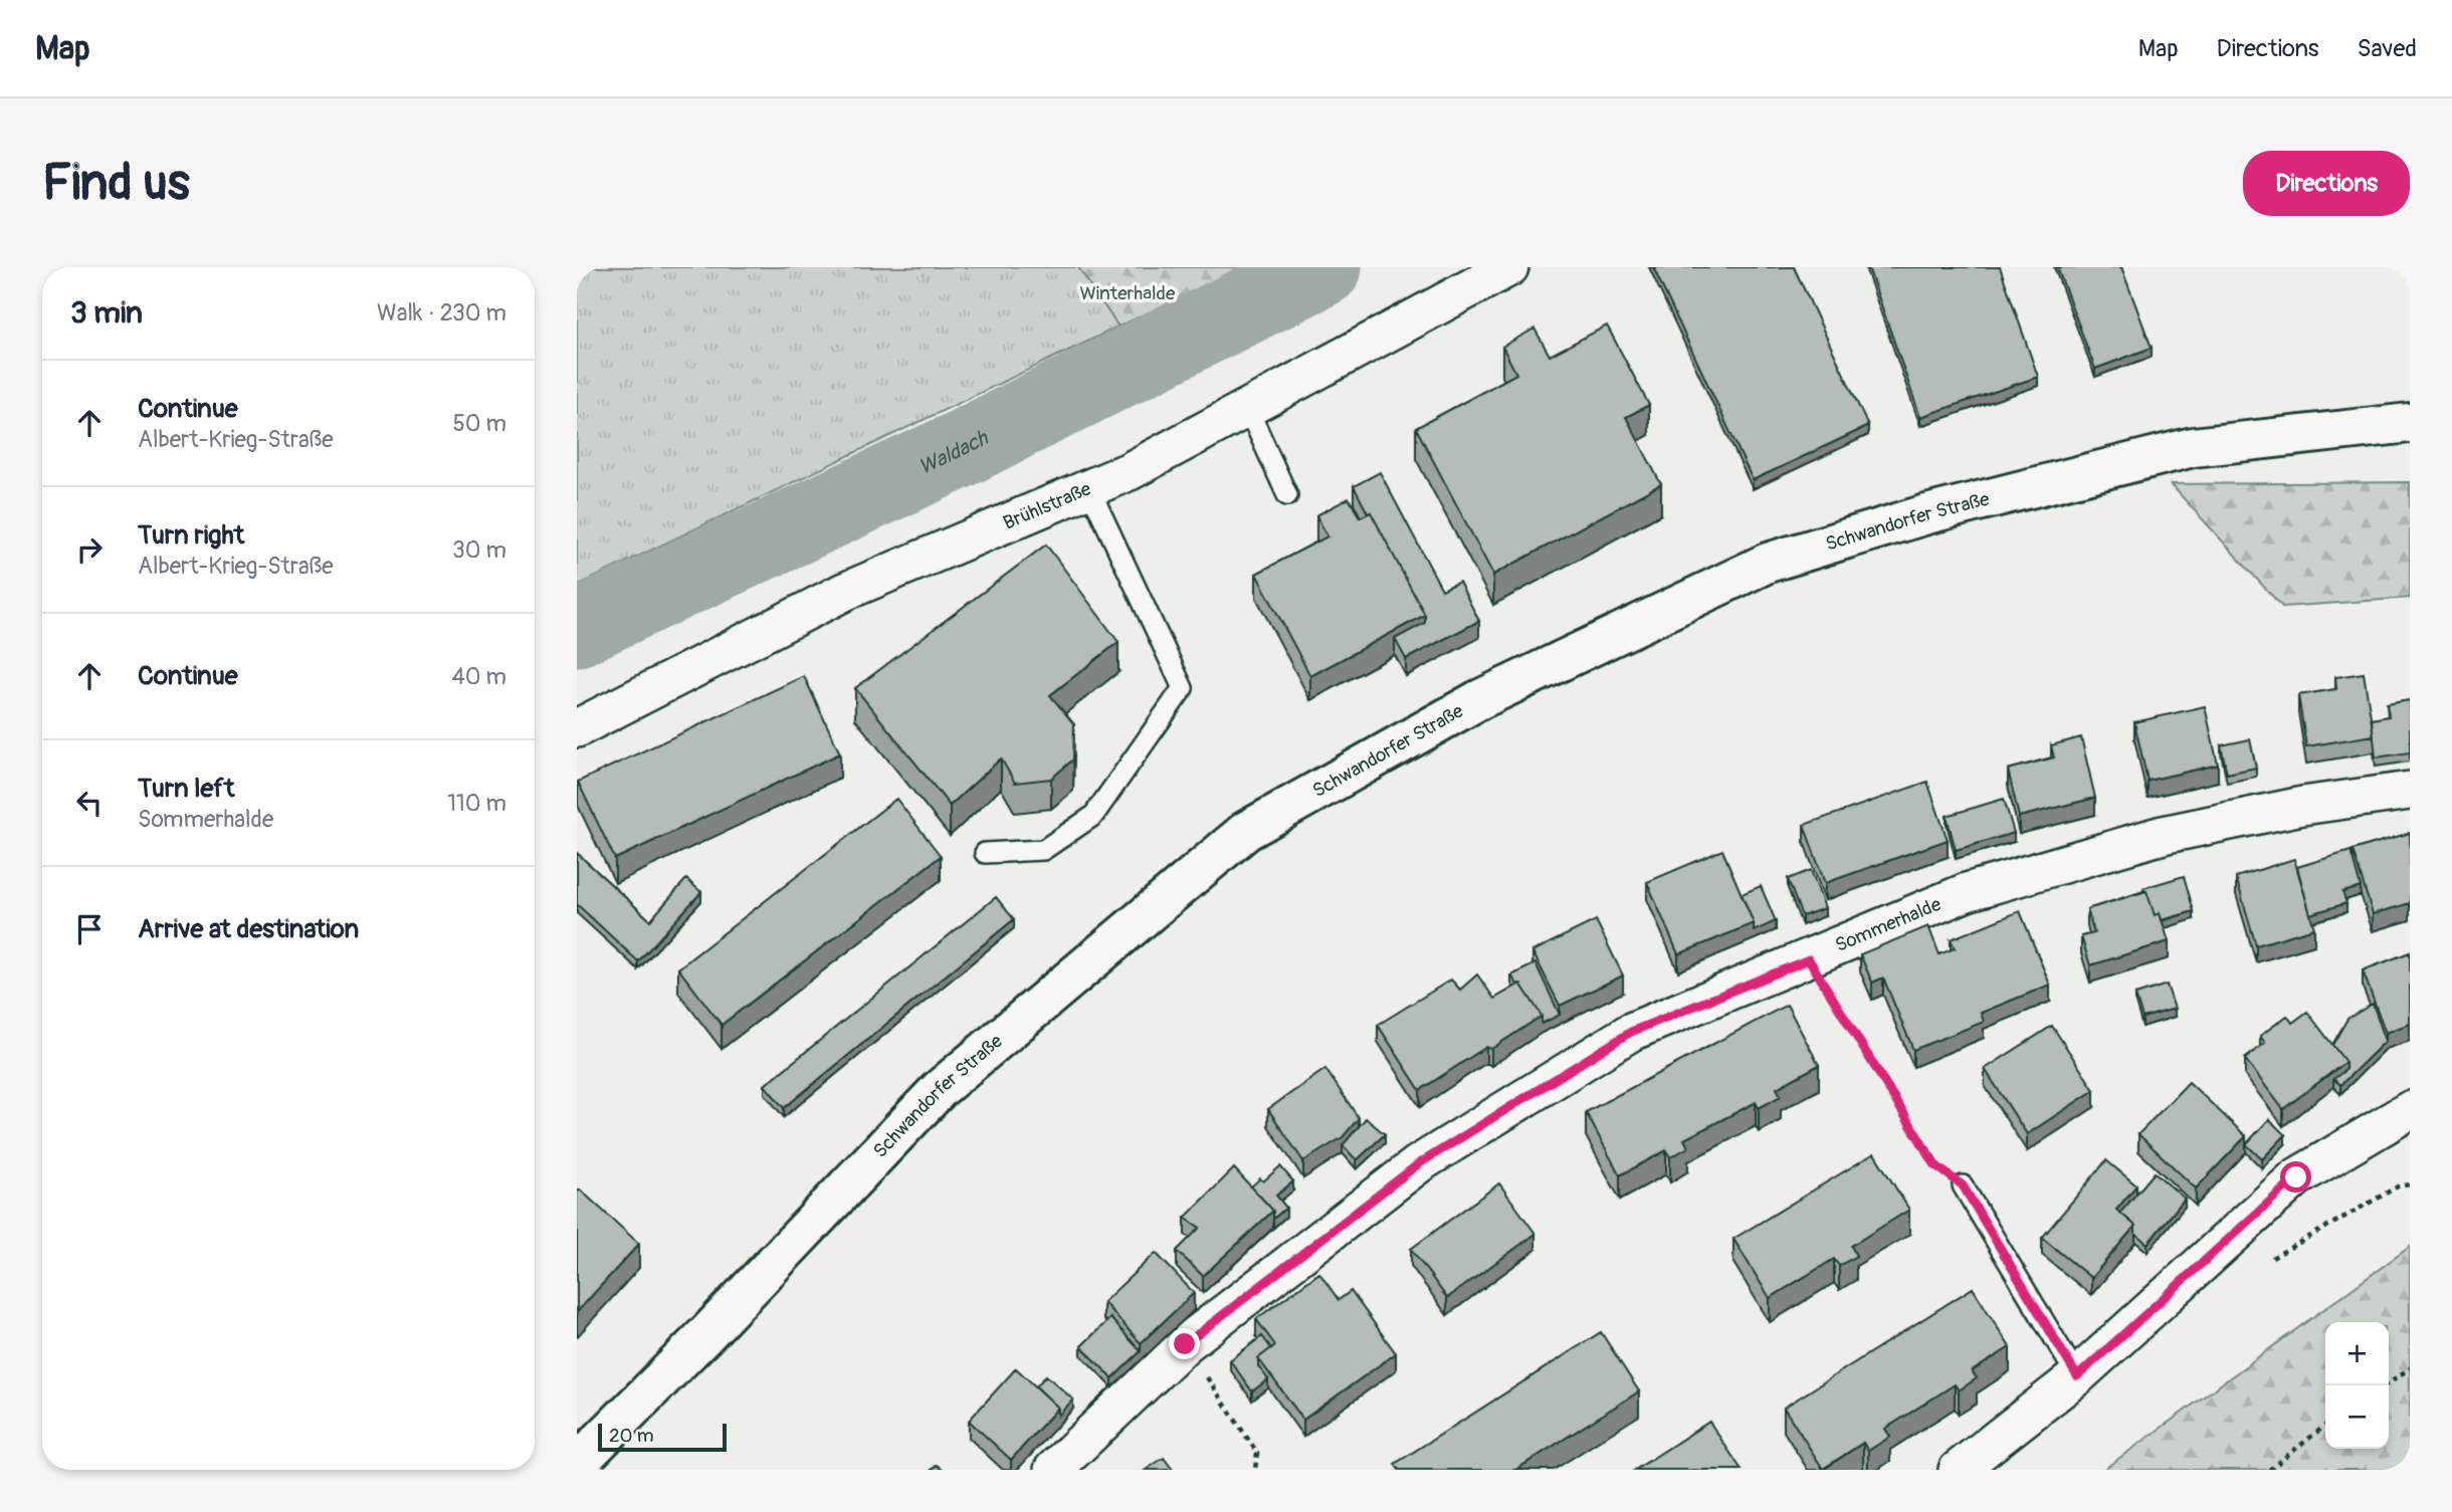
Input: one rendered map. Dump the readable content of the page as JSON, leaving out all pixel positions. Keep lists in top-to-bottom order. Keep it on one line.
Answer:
{"streets":{"main road":["Schwandorfer Straße"],"street":["Brühlstraße","Sommerhalde"]},"water":["Waldach"],"parks":["Winterhalde"],"scale_bar":"20 m","page":{"header":"Map","nav":["Map","Directions","Saved"],"buttons":"Directions","title":"Find us","heading":["3 min","Walk · 230 m"],"list":[["Continue","Albert-Krieg-Straße","50 m"],["Turn right","Albert-Krieg-Straße","30 m"],["Continue","40 m"],["Turn left","Sommerhalde","110 m"],"Arrive at destination"],"map_buttons":["+","−"],"scale":"20 m"}}
